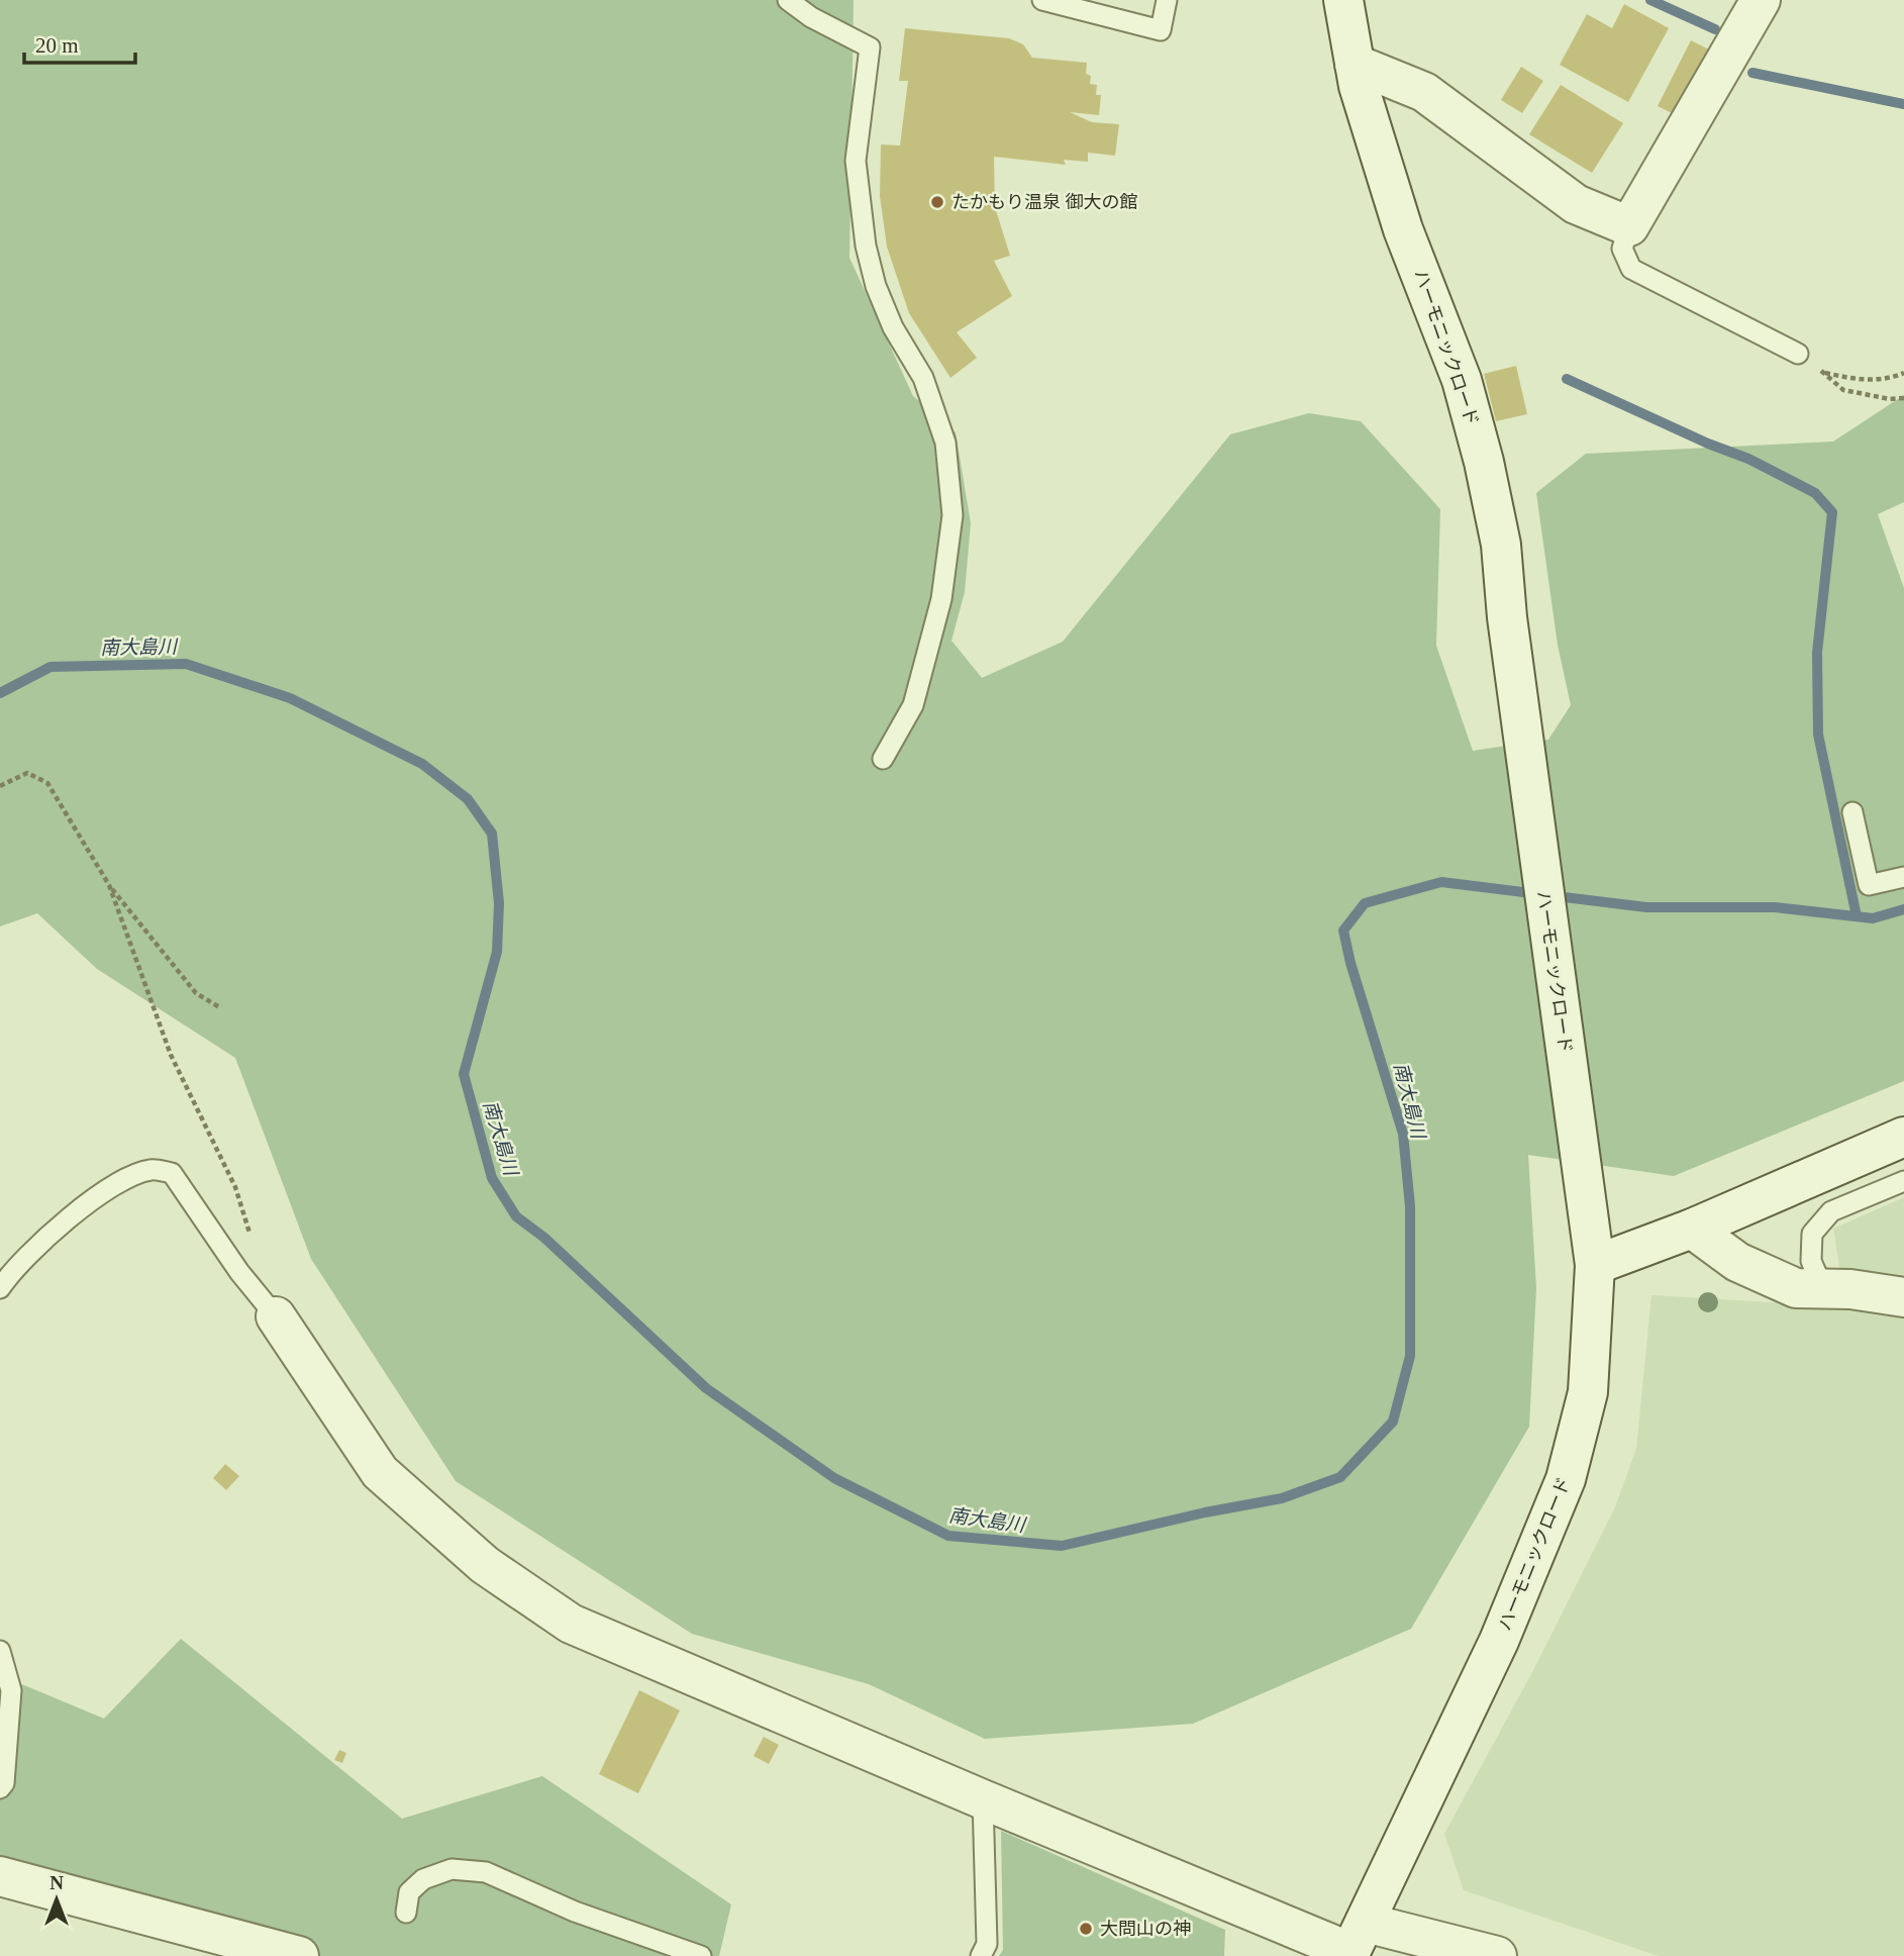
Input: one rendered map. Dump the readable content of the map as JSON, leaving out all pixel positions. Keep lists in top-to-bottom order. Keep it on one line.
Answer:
{"streets":{"street":["ハーモニックロード"]},"water":["南大島川"],"places":["たかもり温泉 御大の館","大問山の神"],"scale_bar":"20 m","north":"top"}
